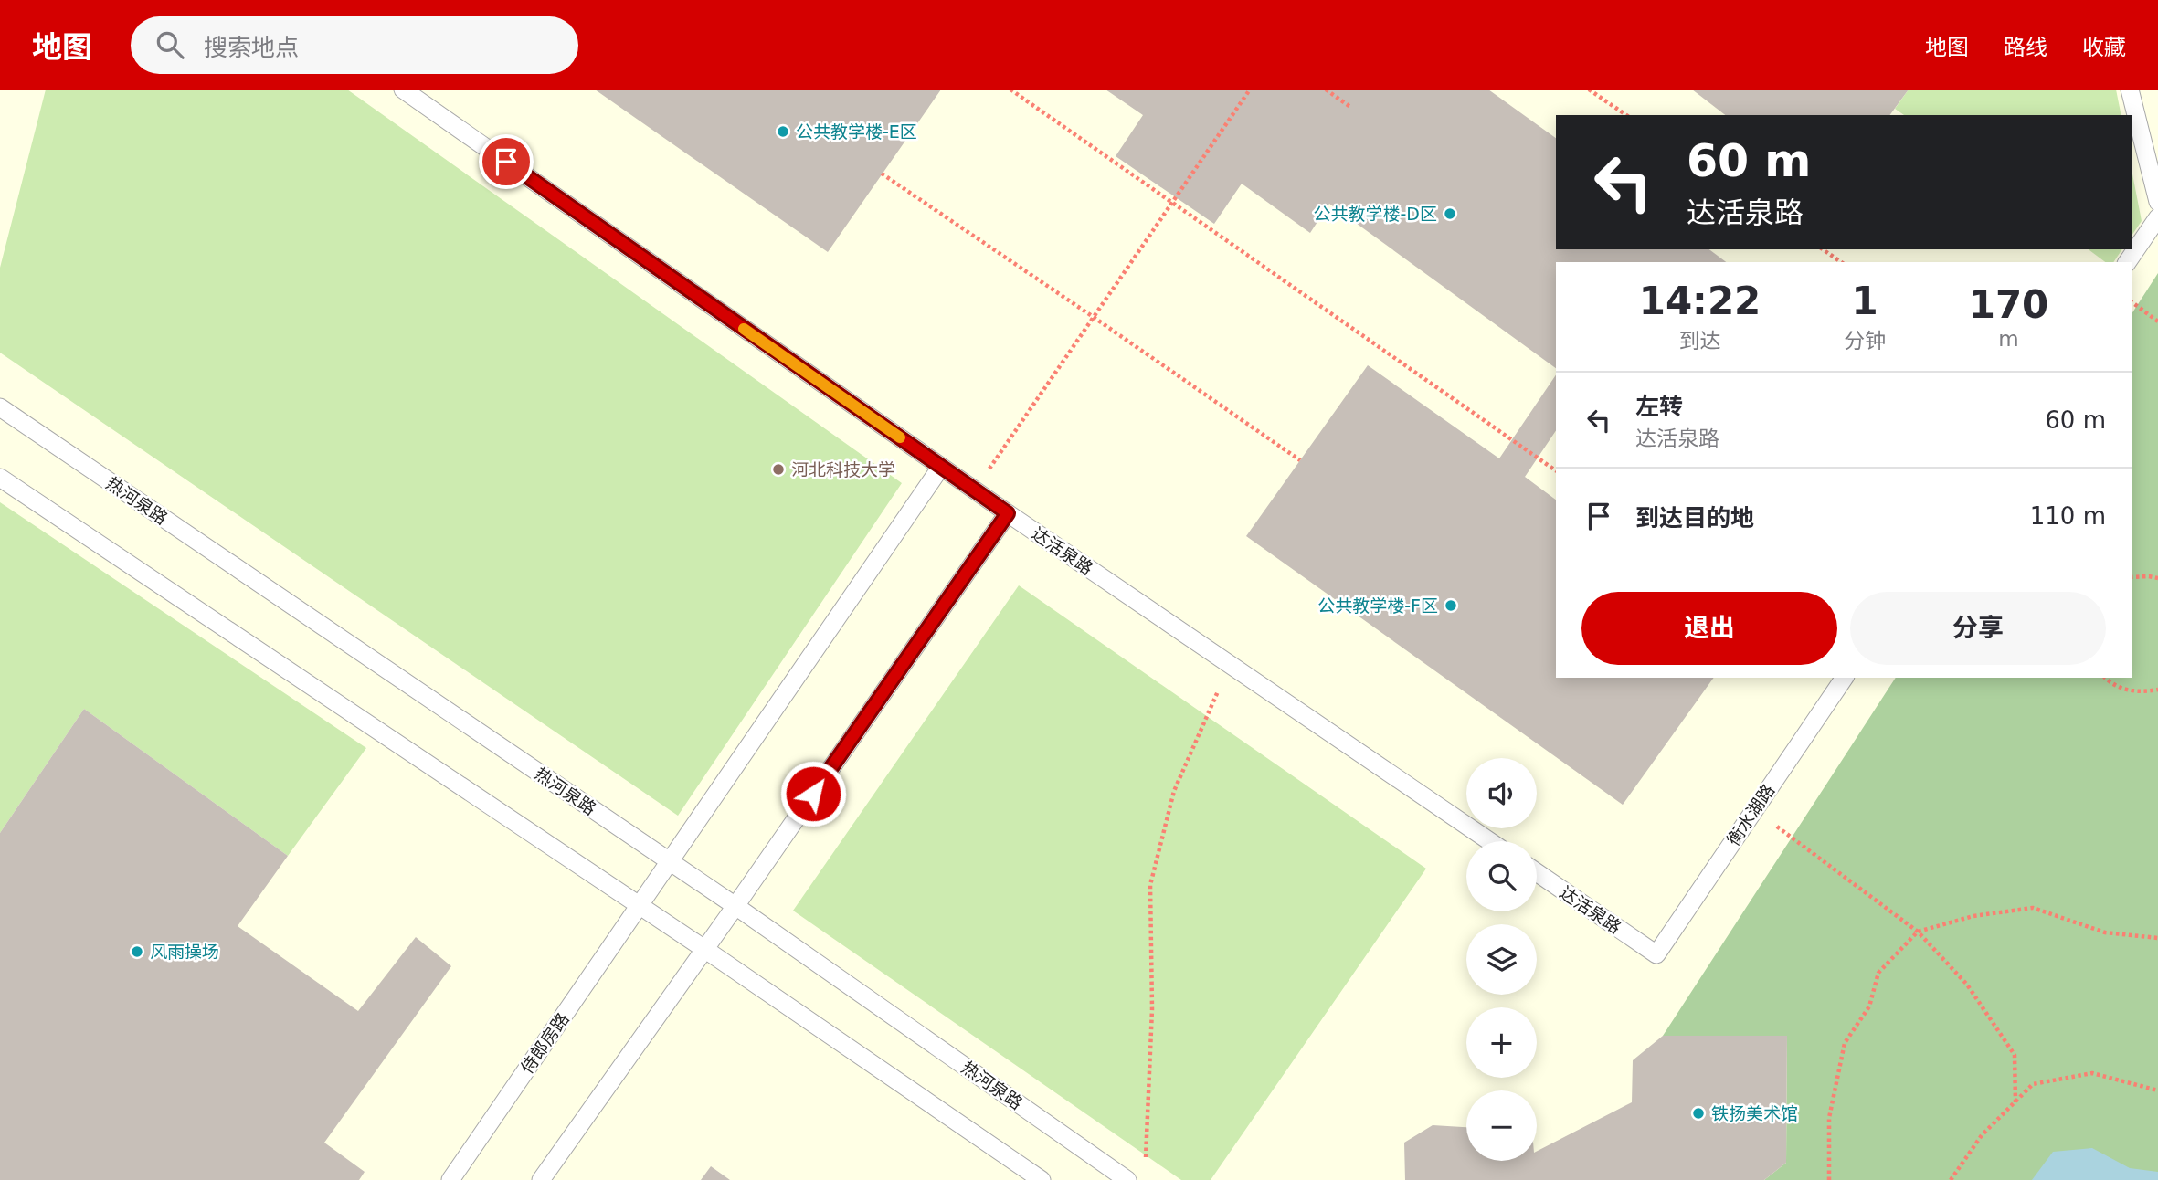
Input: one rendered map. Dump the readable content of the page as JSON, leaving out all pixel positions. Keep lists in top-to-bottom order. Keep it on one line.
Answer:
{"streets":{"lane":["热河泉路","达活泉路","衡水湖路","侍郎房路"]},"crossings":[["热河泉路","侍郎房路"],["达活泉路","衡水湖路"],["达活泉路","侍郎房路"]],"places":["公共教学楼-E区","公共教学楼-D区","河北科技大学","公共教学楼-F区","风雨操场","铁扬美术馆"],"page":{"header":"地图","search":"搜索地点","nav":["地图","路线","收藏"],"turn":["60 m","达活泉路"],"eta":["14:22","到达","1","分钟","170","m"],"list":[{"name":"左转","note":"达活泉路","value":"60 m"},{"name":"到达目的地","value":"110 m"}],"buttons":["退出","分享"],"map_buttons":["+","−"]}}
